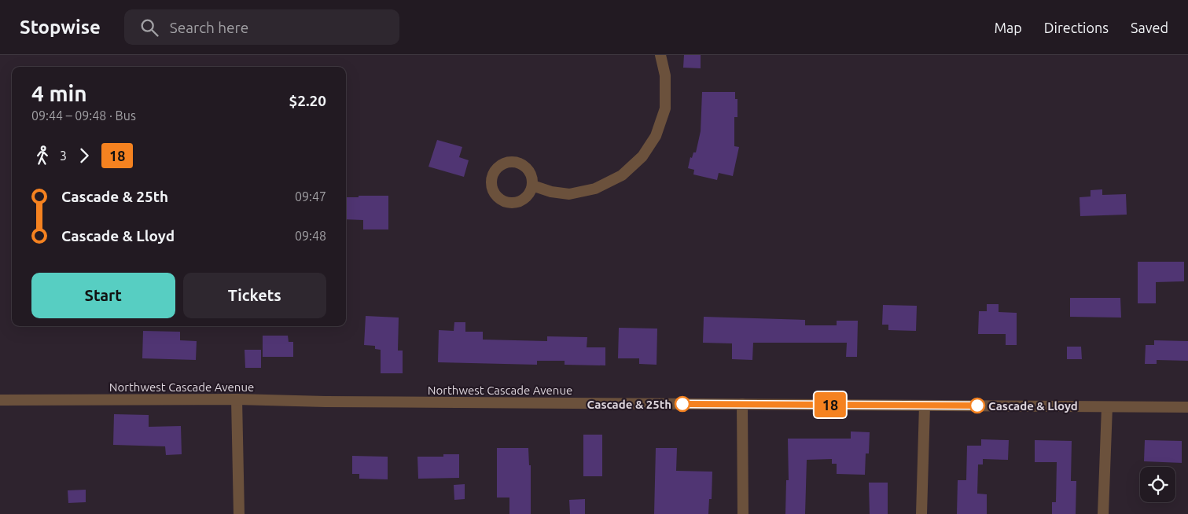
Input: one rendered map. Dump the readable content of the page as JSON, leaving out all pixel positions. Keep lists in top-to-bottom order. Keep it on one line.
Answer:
{"streets":{"street":["Northwest Cascade Avenue"]},"places":["Cascade & 25th","Cascade & Lloyd"],"lines":["bus line 18"],"page":{"header":"Stopwise","search":"Search here","nav":["Map","Directions","Saved"],"on_map":"18","heading":["4 min","09:44 – 09:48 · Bus","$2.20"],"legs":["3","18"],"list":[{"name":"Cascade & 25th","value":"09:47"},{"name":"Cascade & Lloyd","value":"09:48"}],"buttons":["Start","Tickets"]}}
